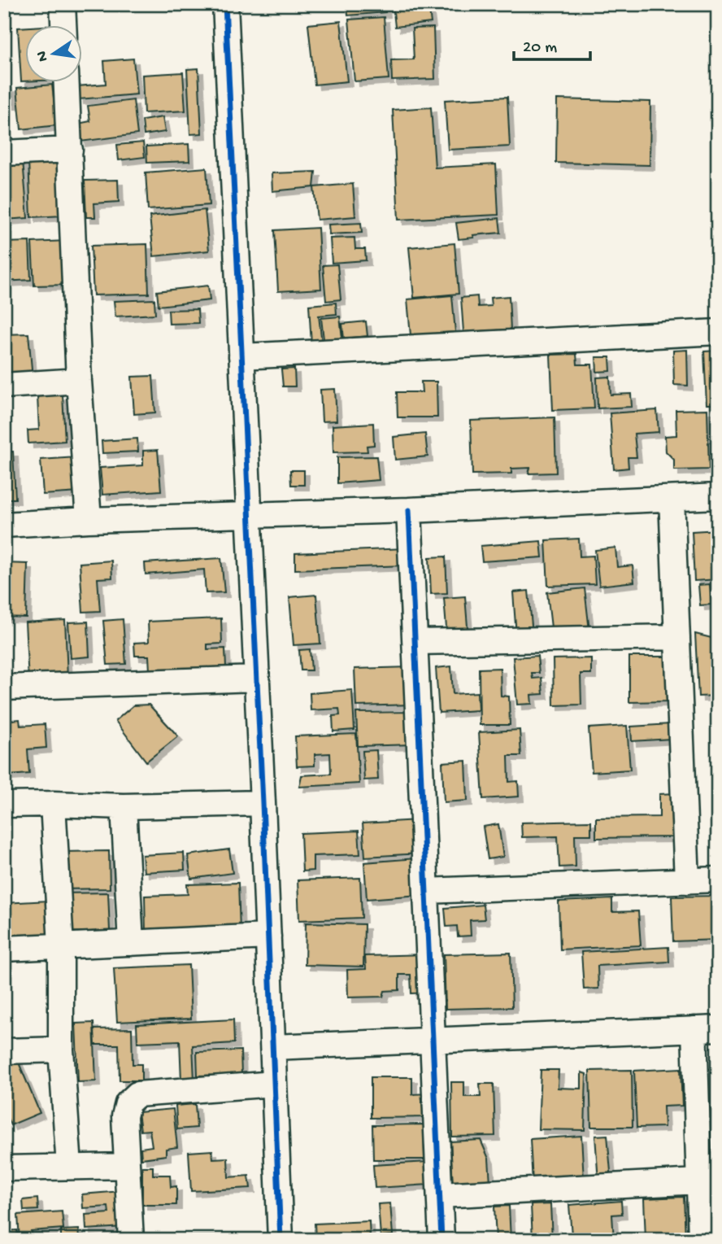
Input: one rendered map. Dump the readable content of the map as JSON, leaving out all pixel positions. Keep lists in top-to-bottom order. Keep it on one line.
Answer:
{"scale_bar":"20 m","north":"left"}
